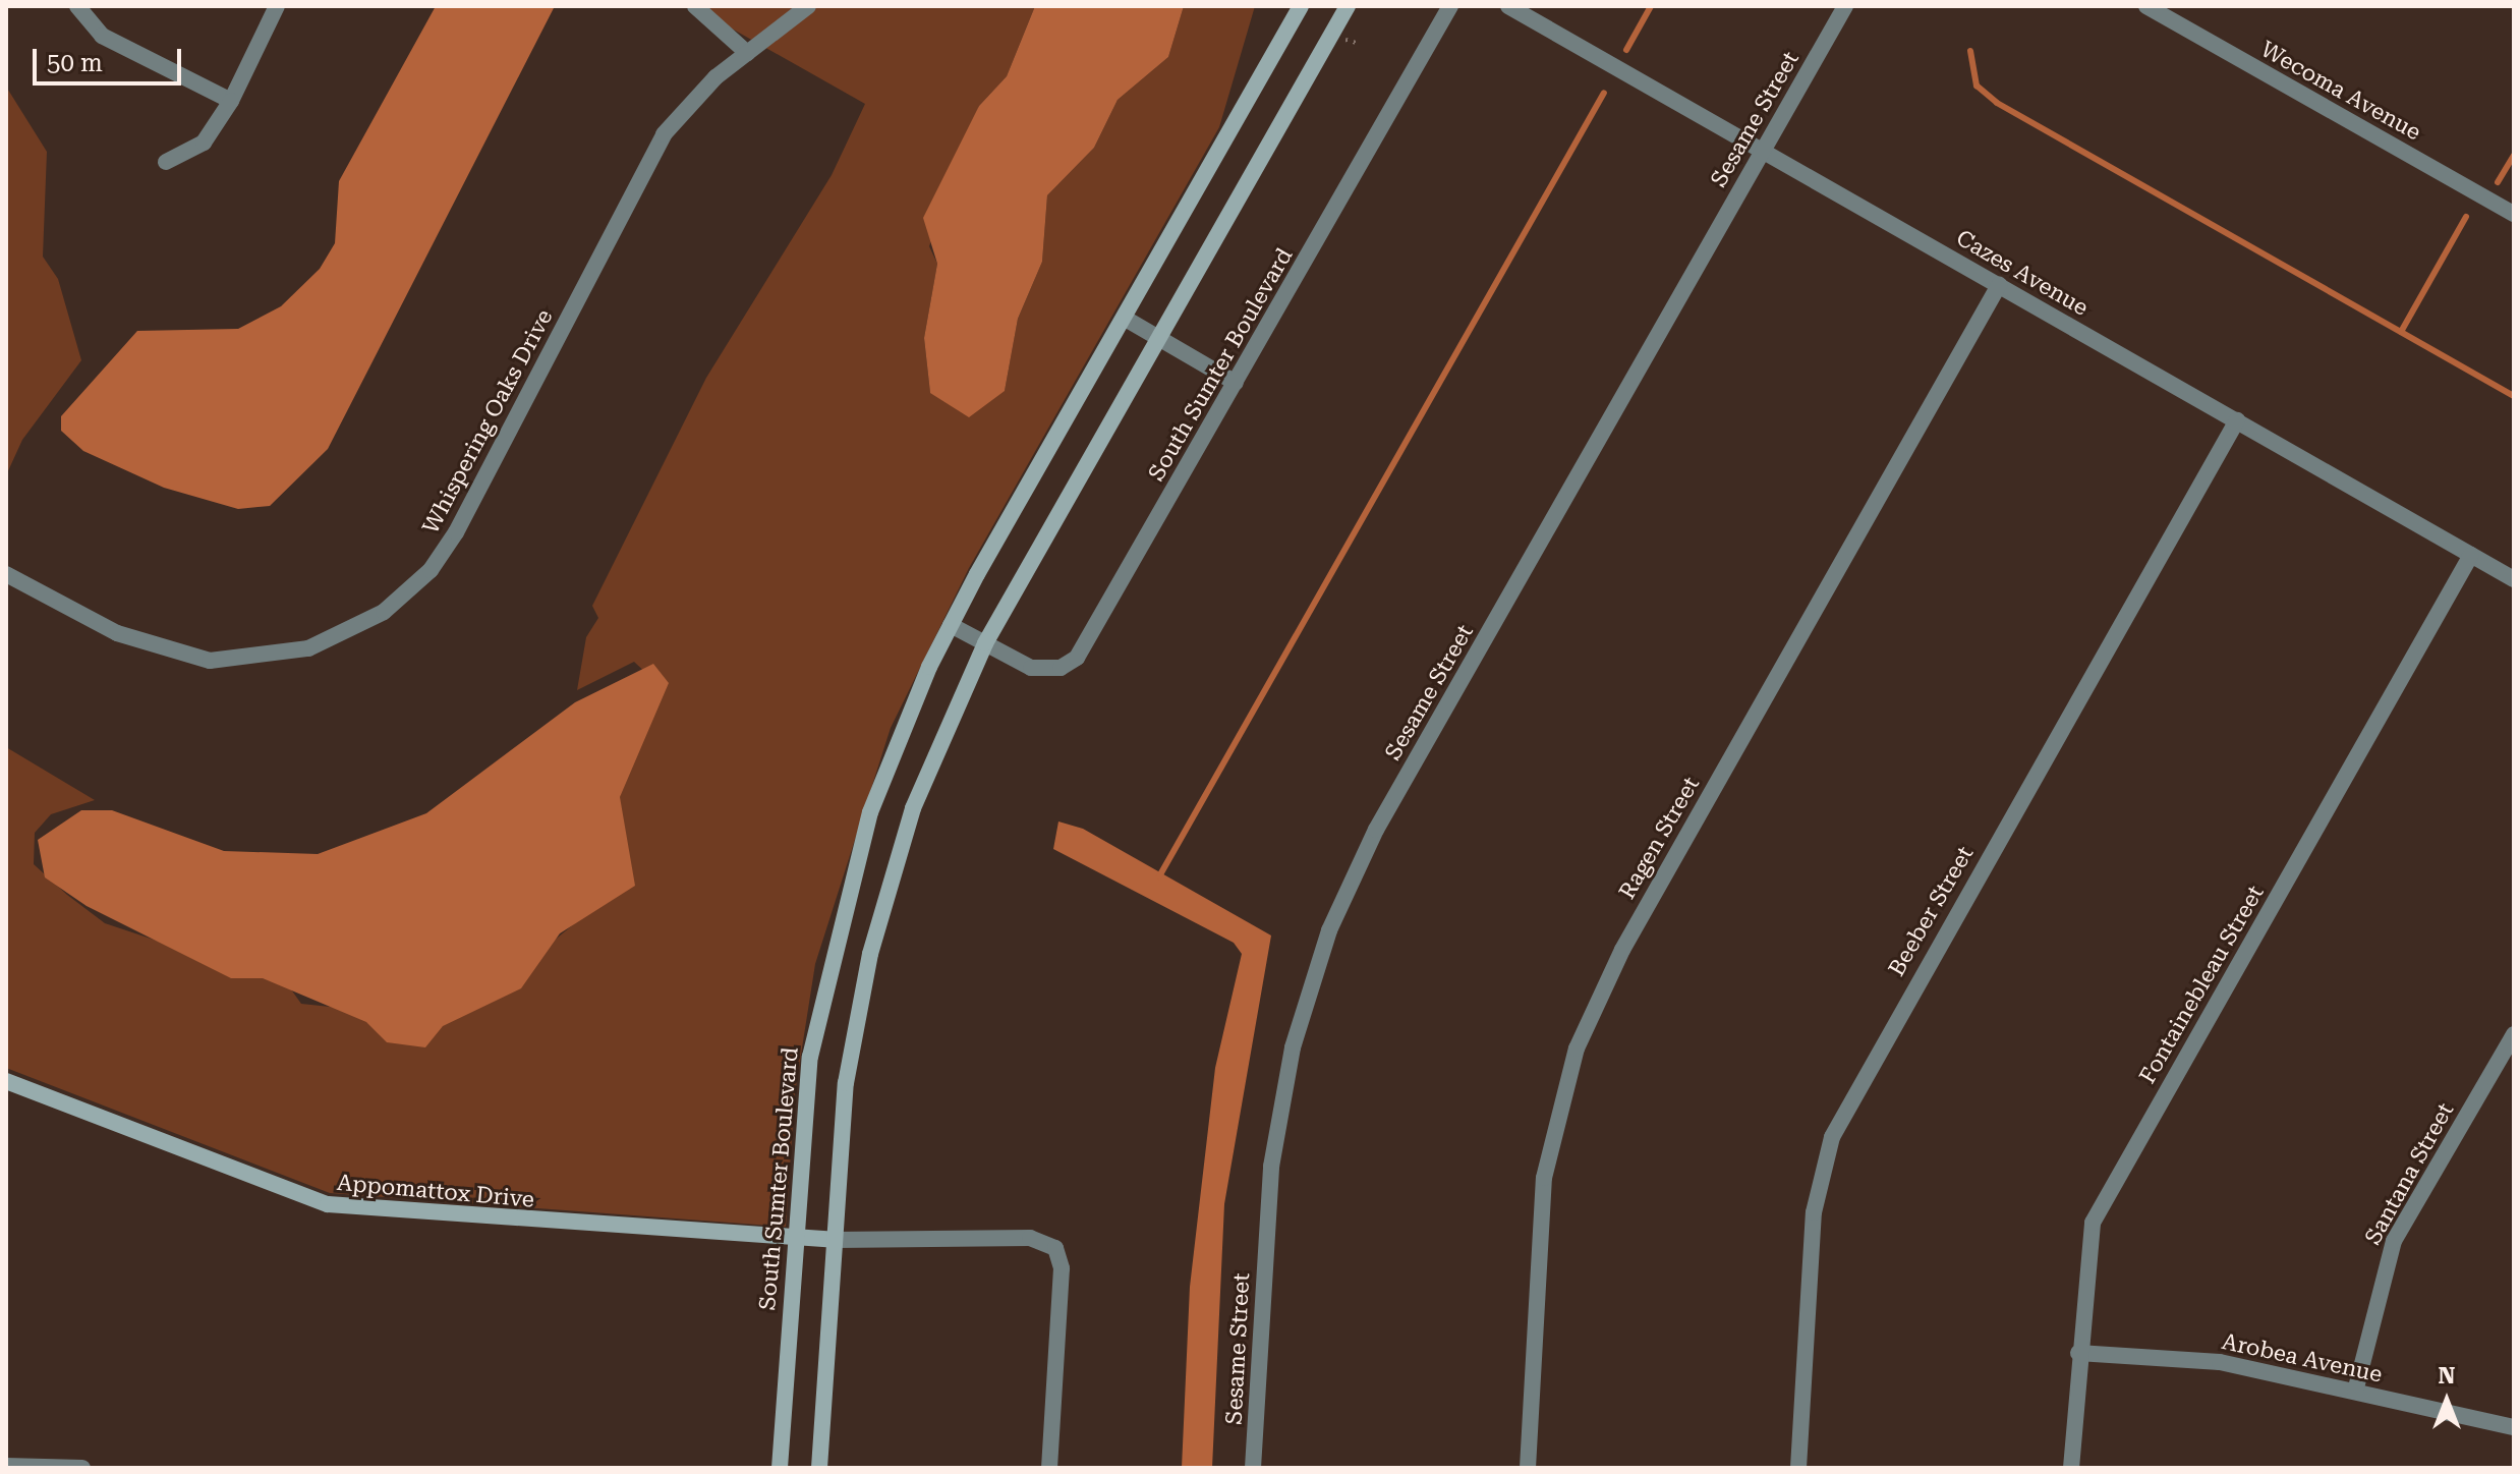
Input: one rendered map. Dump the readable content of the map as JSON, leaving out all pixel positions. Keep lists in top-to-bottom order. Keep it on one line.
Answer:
{"streets":{"main road":["South Sumter Boulevard","Appomattox Drive"],"street":["Wecoma Avenue","Sesame Street","Cazes Avenue","Whispering Oaks Drive","Ragen Street","Beeber Street","Fontainebleau Street","Santana Street","Arobea Avenue"]},"crossings":[["Sesame Street","Cazes Avenue"],["Cazes Avenue","Ragen Street"],["Cazes Avenue","Beeber Street"],["Cazes Avenue","Fontainebleau Street"],["South Sumter Boulevard","Appomattox Drive"],["Fontainebleau Street","Arobea Avenue"],["Santana Street","Arobea Avenue"]],"scale_bar":"50 m","north":"top"}
